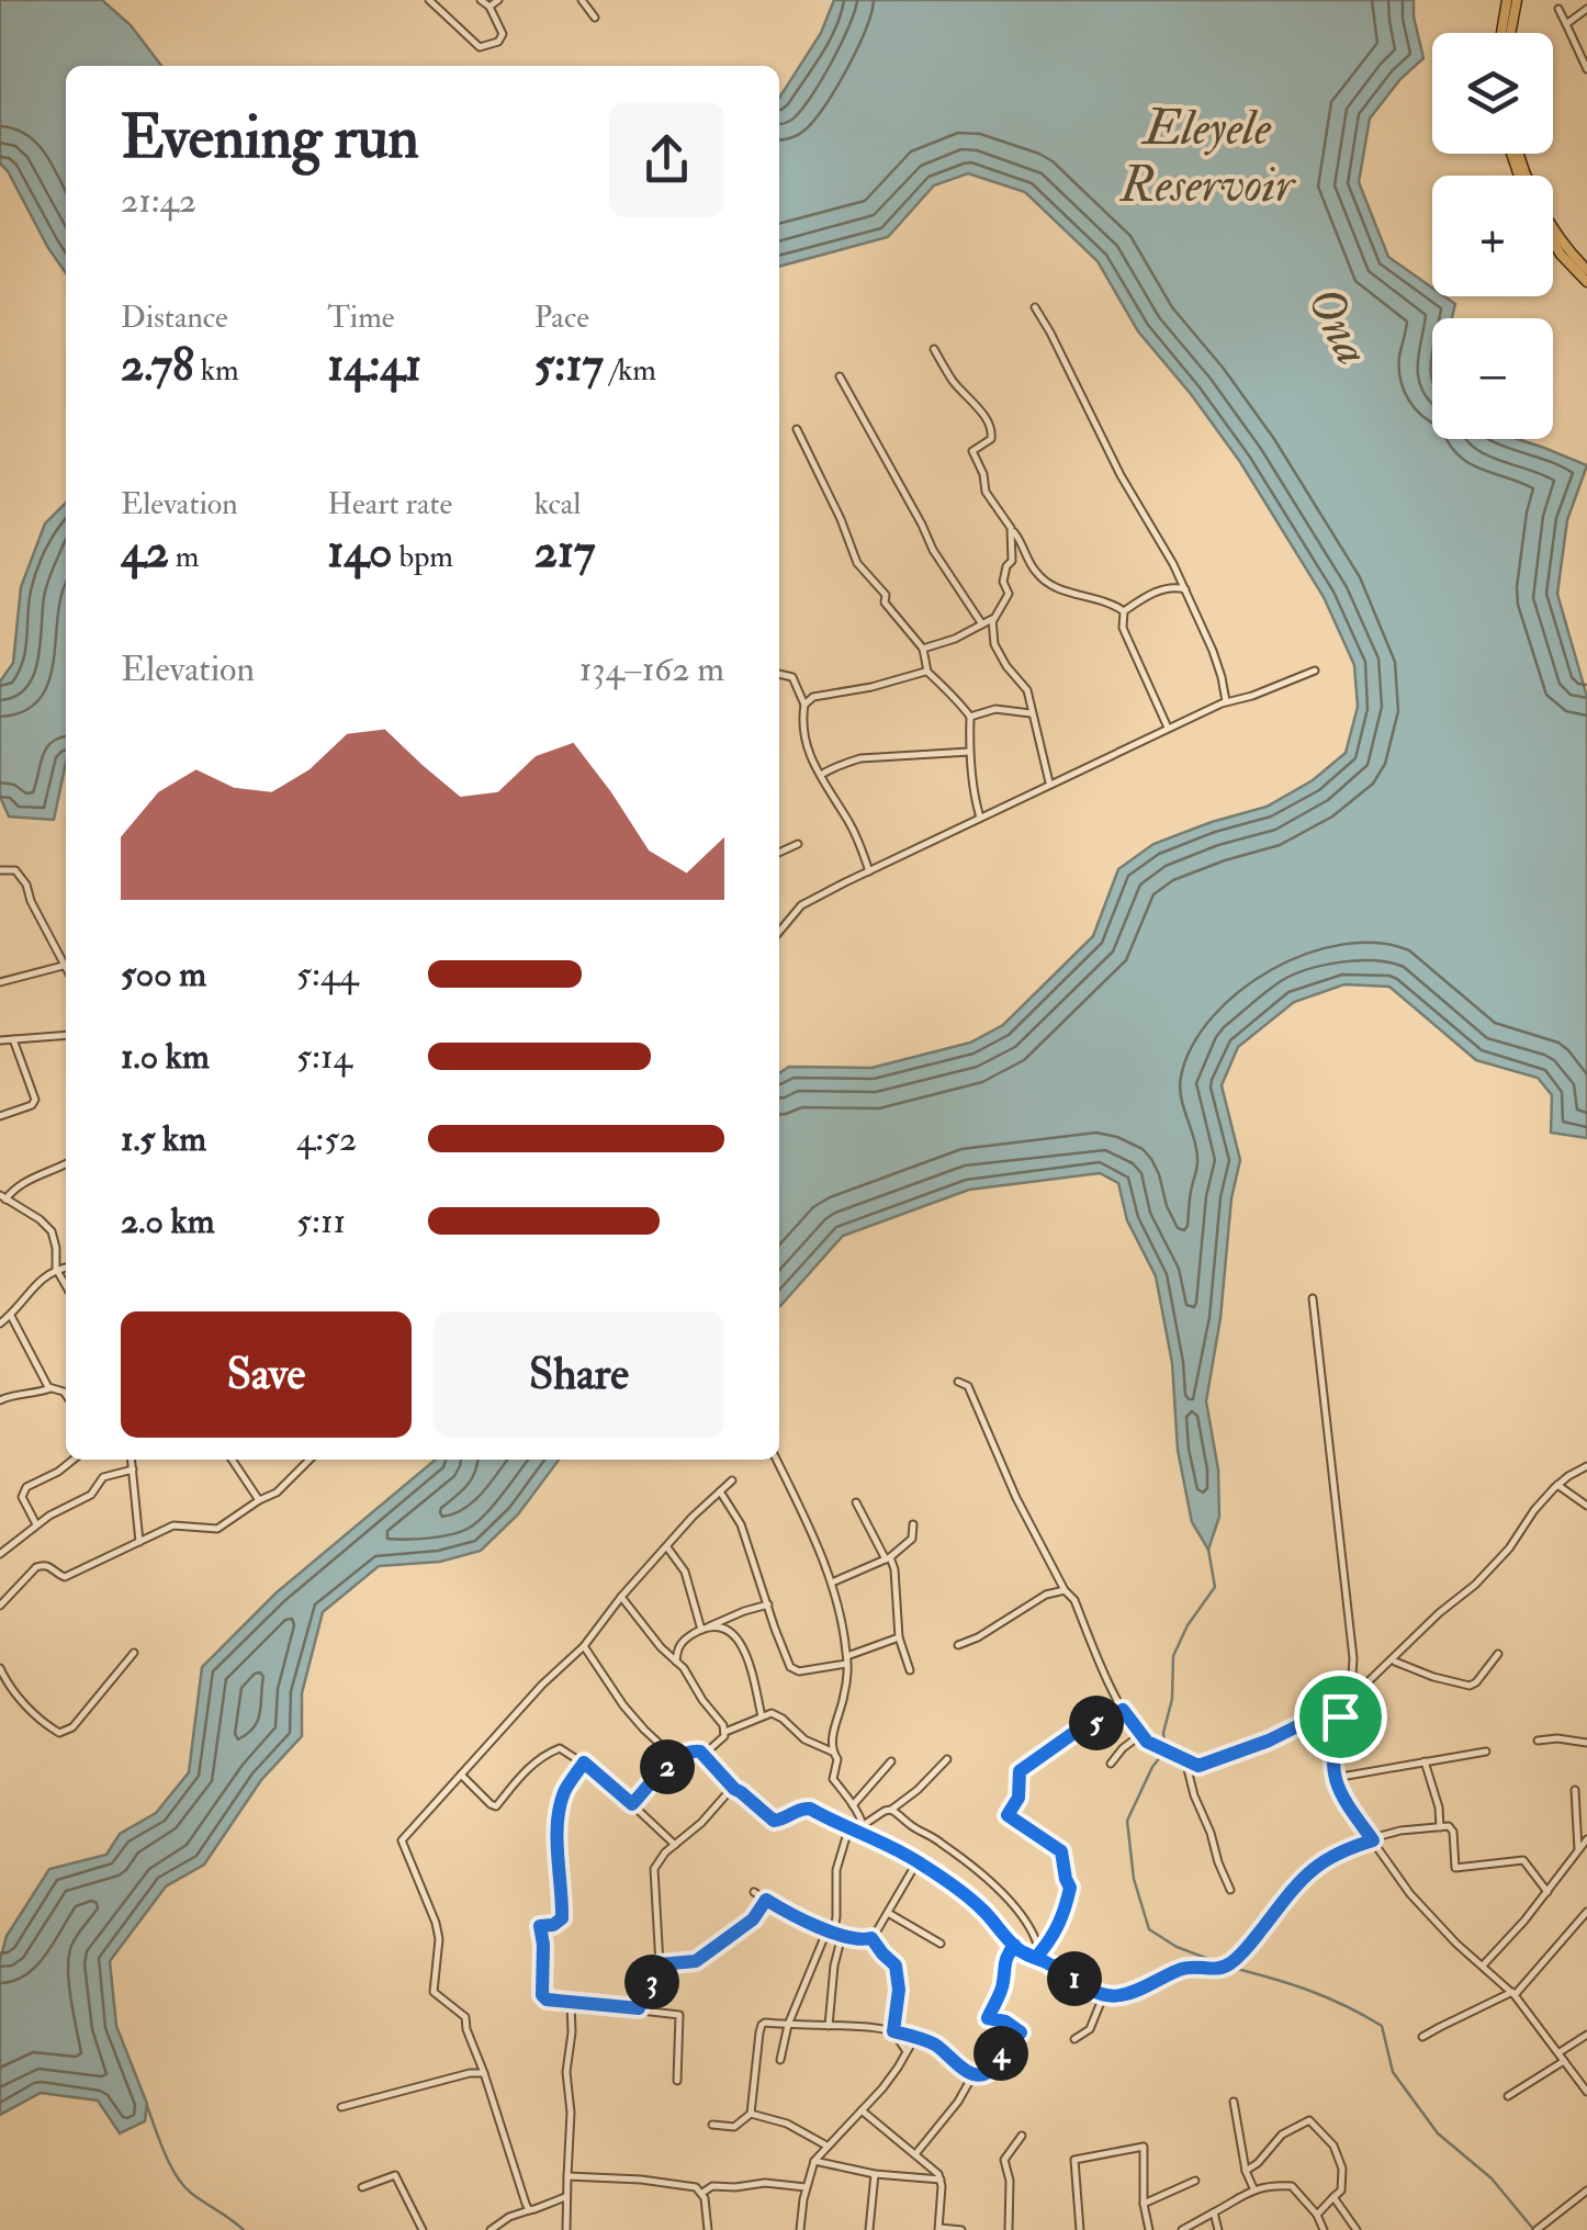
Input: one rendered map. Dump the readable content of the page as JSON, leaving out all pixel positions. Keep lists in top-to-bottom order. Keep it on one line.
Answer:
{"water":["Eleyele Reservoir","Ona"],"page":{"map_buttons":["+","−"],"heading":["Evening run","21:42"],"stats":[["Distance","2.78 km"],["Time","14:41"],["Pace","5:17 /km"],["Elevation","42 m"],["Heart rate","140 bpm"],["kcal","217"]],"chart":["Elevation","134–162 m"],"list":[{"name":"500 m","note":"5:44"},{"name":"1.0 km","note":"5:14"},{"name":"1.5 km","note":"4:52"},{"name":"2.0 km","note":"5:11"}],"buttons":["Save","Share"],"pins":["5","2","1","3","4"]}}
